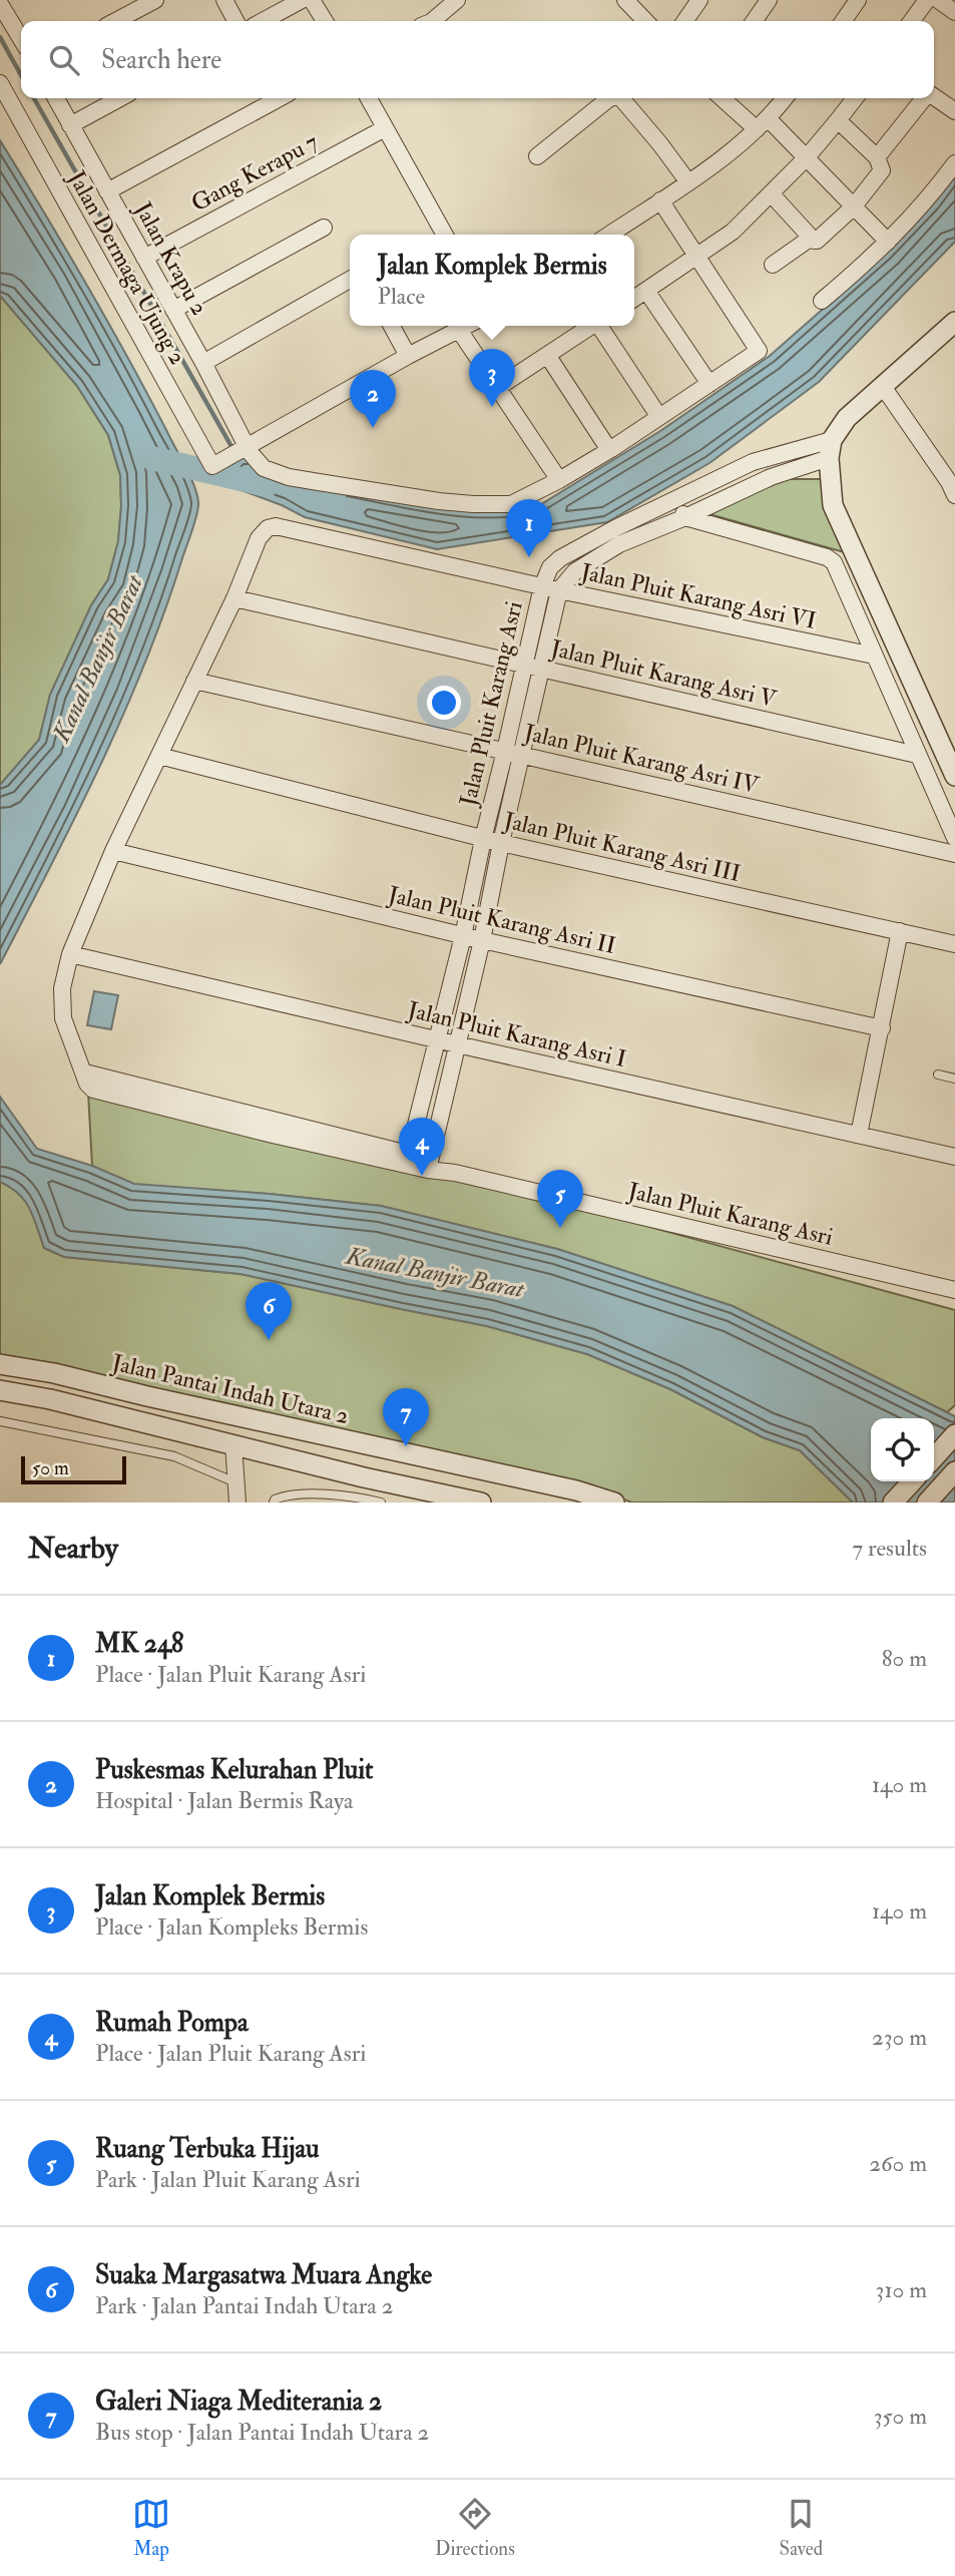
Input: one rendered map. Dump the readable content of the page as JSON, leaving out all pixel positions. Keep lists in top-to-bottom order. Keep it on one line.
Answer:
{"streets":{"street":["Gang Kerapu 7","Jalan Krapu 2","Jalan Dermaga Ujung 2","Jalan Pluit Karang Asri VI","Jalan Pluit Karang Asri V","Jalan Pluit Karang Asri","Jalan Pluit Karang Asri IV","Jalan Pluit Karang Asri III","Jalan Pluit Karang Asri II","Jalan Pluit Karang Asri I","Jalan Pantai Indah Utara 2"]},"crossings":[["Gang Kerapu 7","Jalan Krapu 2"],["Jalan Krapu 2","Jalan Dermaga Ujung 2"],["Jalan Pluit Karang Asri VI","Jalan Pluit Karang Asri V"],["Jalan Pluit Karang Asri VI","Jalan Pluit Karang Asri"],["Jalan Pluit Karang Asri V","Jalan Pluit Karang Asri"],["Jalan Pluit Karang Asri","Jalan Pluit Karang Asri IV"],["Jalan Pluit Karang Asri","Jalan Pluit Karang Asri III"],["Jalan Pluit Karang Asri","Jalan Pluit Karang Asri II"],["Jalan Pluit Karang Asri","Jalan Pluit Karang Asri I"]],"water":["Kanal Banjir Barat"],"scale_bar":"50 m","page":{"search":"Search here","popup":["Jalan Komplek Bermis","Place"],"pins":["3","2","1","4","5","6","7"],"scale":"50 m","heading":["Nearby","7 results"],"list":[{"mark":"1","name":"MK 248","note":"Place · Jalan Pluit Karang Asri","value":"80 m"},{"mark":"2","name":"Puskesmas Kelurahan Pluit","note":"Hospital · Jalan Bermis Raya","value":"140 m"},{"mark":"3","name":"Jalan Komplek Bermis","note":"Place · Jalan Kompleks Bermis","value":"140 m"},{"mark":"4","name":"Rumah Pompa","note":"Place · Jalan Pluit Karang Asri","value":"230 m"},{"mark":"5","name":"Ruang Terbuka Hijau","note":"Park · Jalan Pluit Karang Asri","value":"260 m"},{"mark":"6","name":"Suaka Margasatwa Muara Angke","note":"Park · Jalan Pantai Indah Utara 2","value":"310 m"},{"mark":"7","name":"Galeri Niaga Mediterania 2","note":"Bus stop · Jalan Pantai Indah Utara 2","value":"350 m"}],"nav":["Map","Directions","Saved"]}}
